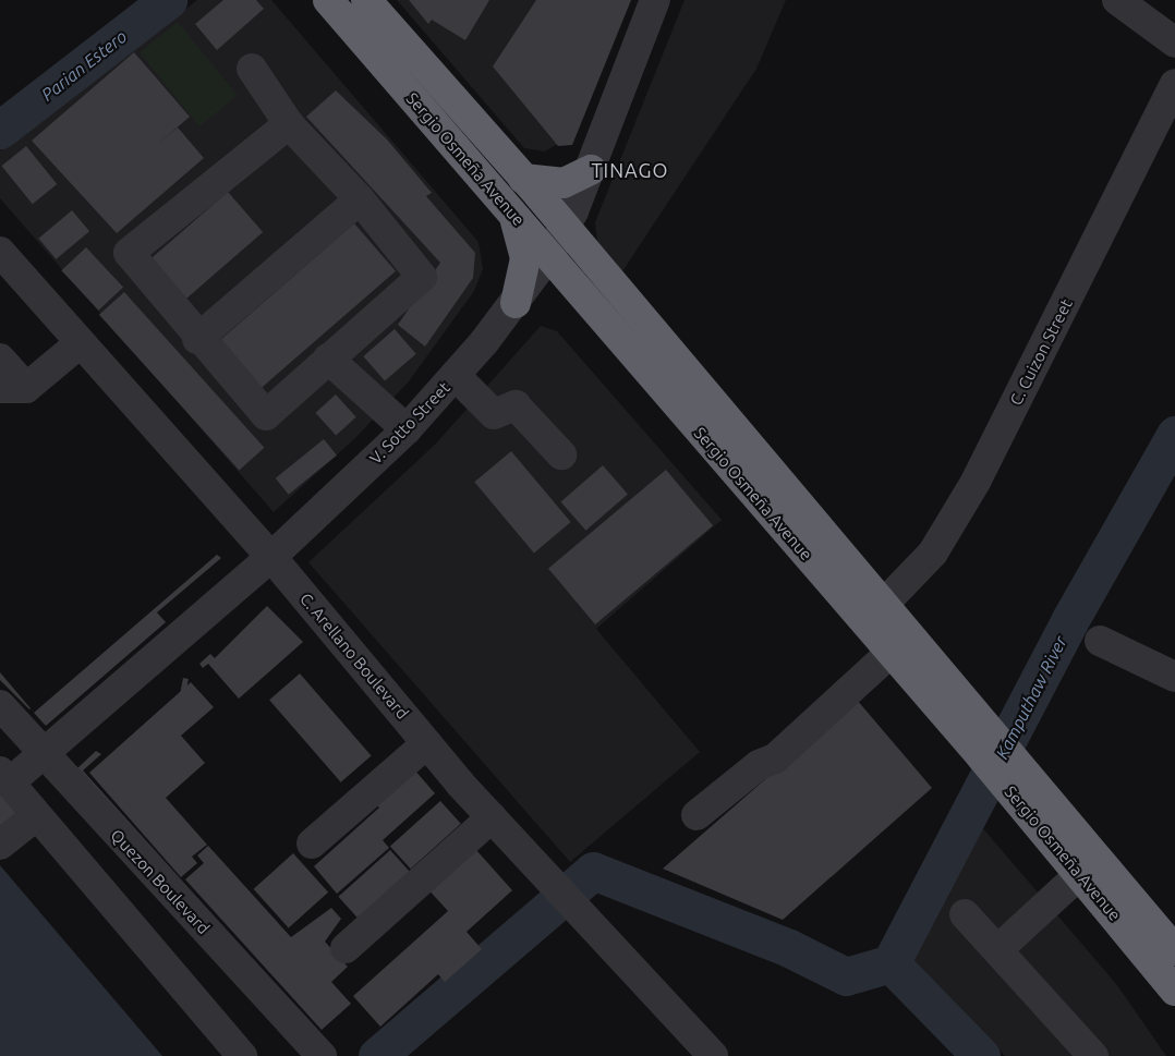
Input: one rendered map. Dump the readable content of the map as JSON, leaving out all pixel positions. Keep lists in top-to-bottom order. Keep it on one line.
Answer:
{"streets":{"highway":["Sergio Osmeña Avenue"],"street":["C. Cuizon Street","V. Sotto Street","C. Arellano Boulevard","Quezon Boulevard"]},"crossings":[["Sergio Osmeña Avenue","C. Cuizon Street"],["Sergio Osmeña Avenue","V. Sotto Street"],["V. Sotto Street","C. Arellano Boulevard"],["V. Sotto Street","Quezon Boulevard"]],"districts":["TINAGO"],"water":["Parian Estero","Kamputhaw River"]}
